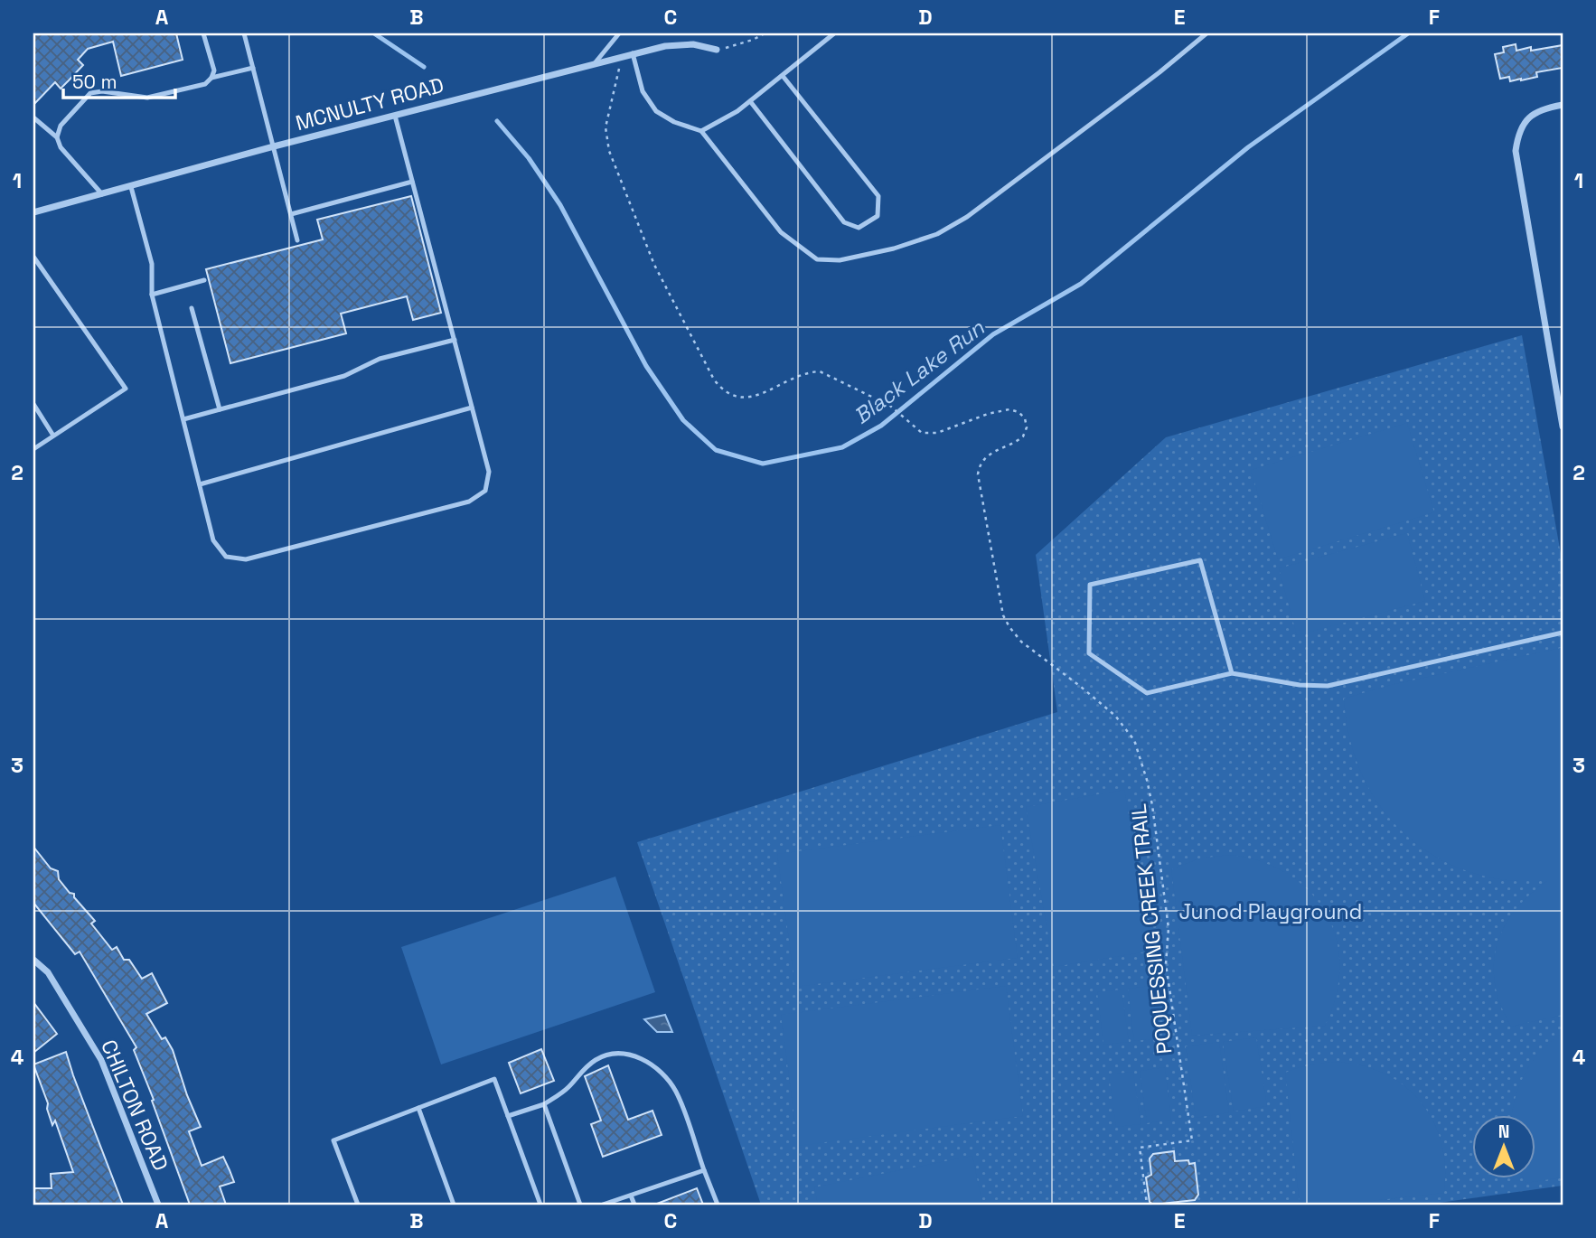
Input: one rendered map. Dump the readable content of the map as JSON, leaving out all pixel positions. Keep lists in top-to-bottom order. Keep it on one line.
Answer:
{"streets":{"street":["MCNULTY ROAD","CHILTON ROAD"],"path":["POQUESSING CREEK TRAIL"]},"water":["Black Lake Run"],"parks":["Junod Playground"],"scale_bar":"50 m","north":"top","grid":{"columns":["A","B","C","D","E","F"],"rows":["1","2","3","4"]}}
